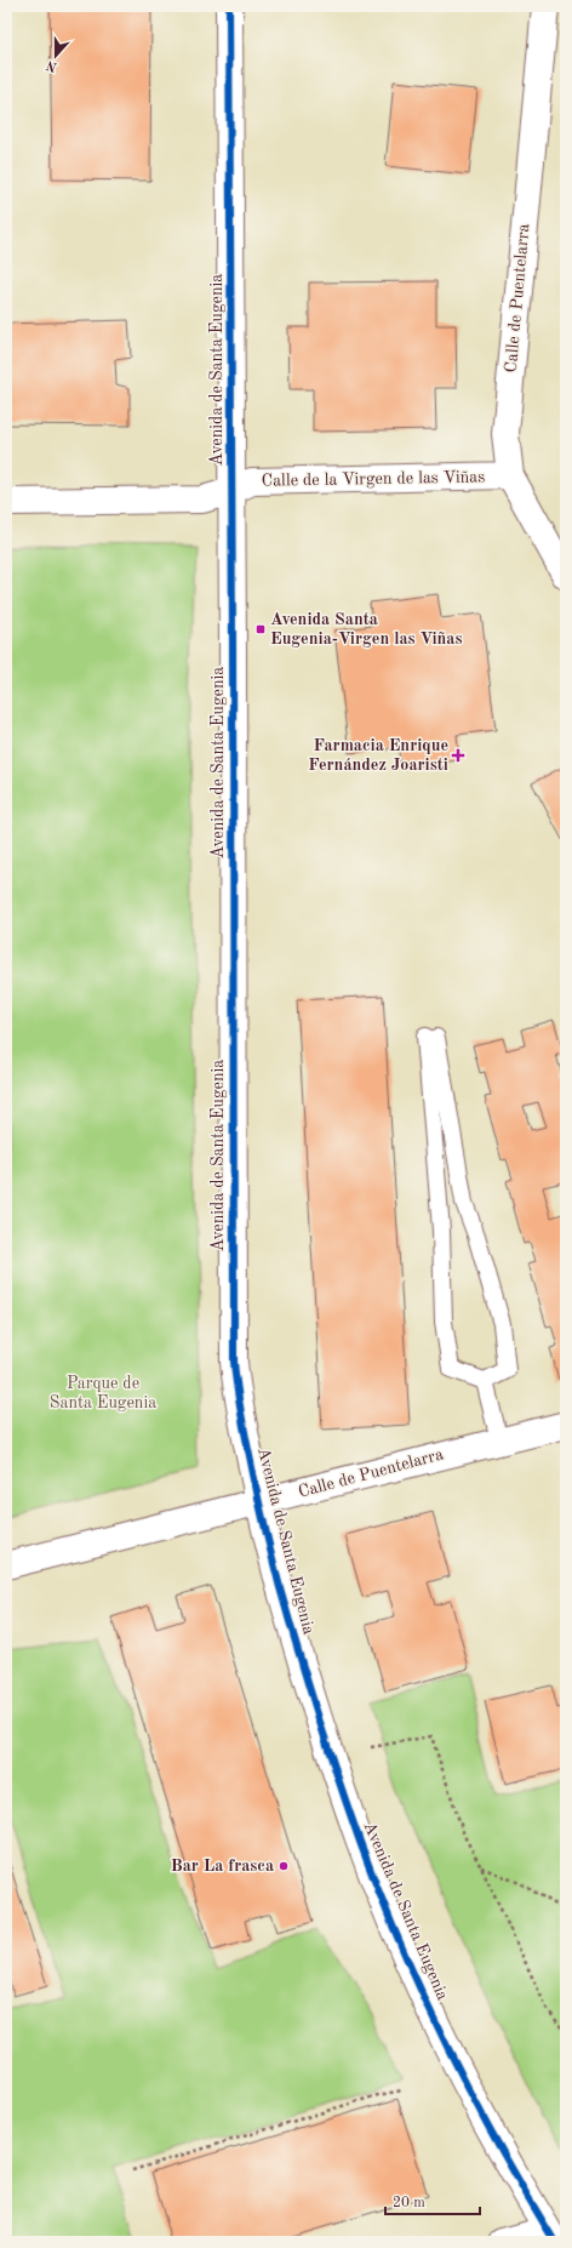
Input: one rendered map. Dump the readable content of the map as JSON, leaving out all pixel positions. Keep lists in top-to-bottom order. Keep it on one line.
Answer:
{"streets":{"street":["Calle de Puentelarra","Avenida de Santa Eugenia","Calle de la Virgen de las Viñas"]},"crossings":[["Calle de Puentelarra","Avenida de Santa Eugenia"],["Calle de Puentelarra","Calle de la Virgen de las Viñas"],["Avenida de Santa Eugenia","Calle de la Virgen de las Viñas"]],"parks":["Parque de Santa Eugenia"],"places":{"transit":["Avenida Santa Eugenia-Virgen las Viñas"],"health":["Farmacia Enrique Fernández Joaristi"],"other":["Bar La frasca"]},"scale_bar":"20 m","north":"bottom"}
